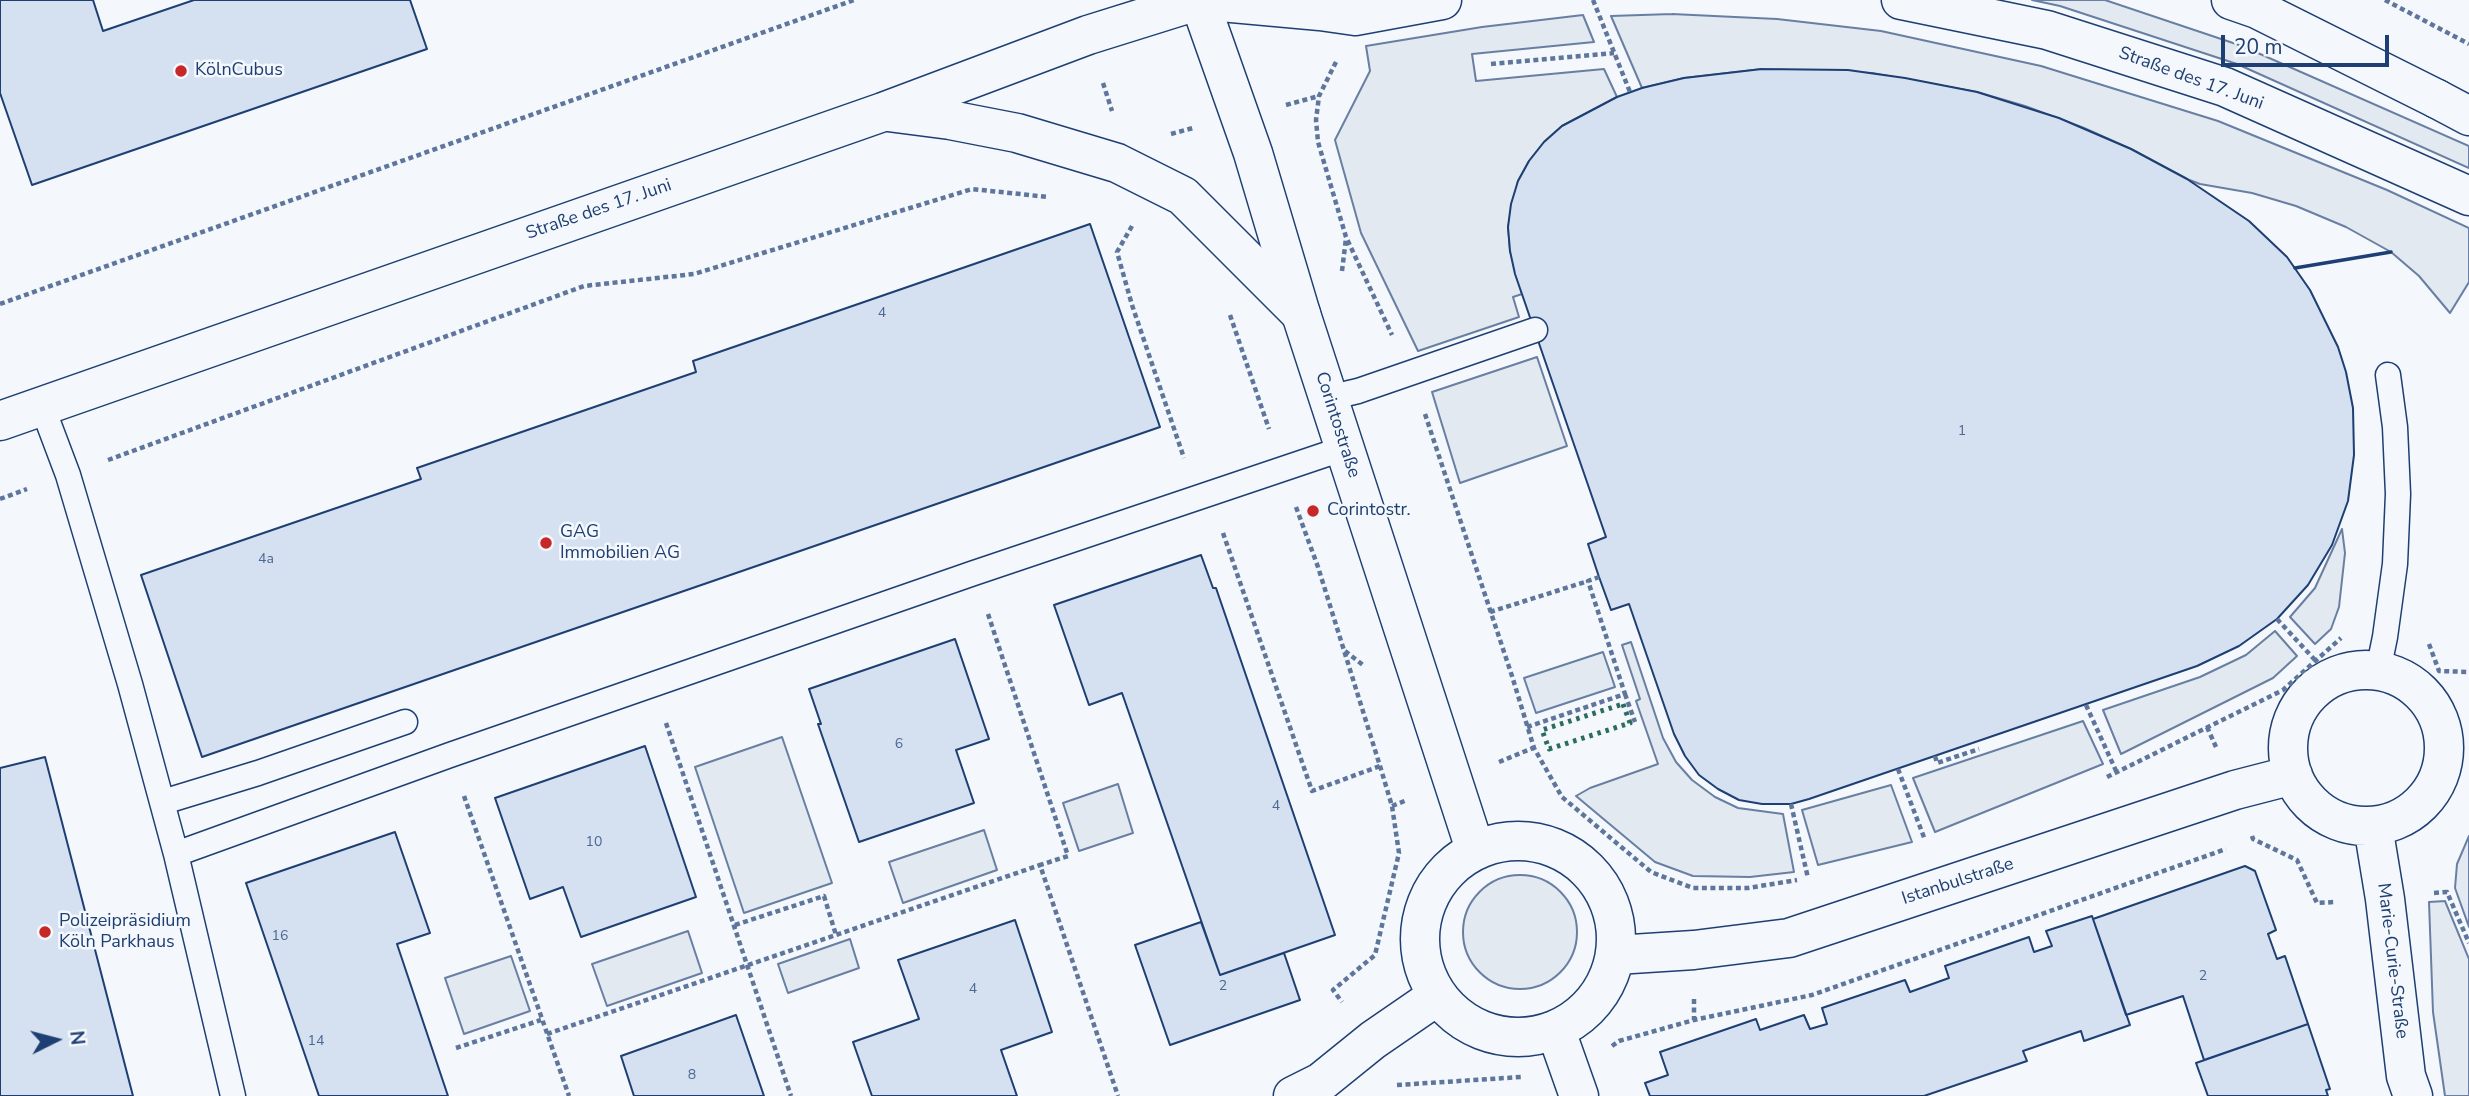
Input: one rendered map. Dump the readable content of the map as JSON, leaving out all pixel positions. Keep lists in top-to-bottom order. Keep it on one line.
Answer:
{"streets":{"street":["Straße des 17. Juni","Corintostraße","Istanbulstraße","Marie-Curie-Straße"]},"crossings":[["Straße des 17. Juni","Corintostraße"],["Corintostraße","Istanbulstraße"],["Istanbulstraße","Marie-Curie-Straße"]],"places":["KölnCubus","Corintostr.","GAG Immobilien AG","Polizeipräsidium Köln Parkhaus"],"house_numbers":["4","1","4a","6","4","10","16","2","2","4","14","8"],"scale_bar":"20 m","north":"right"}
